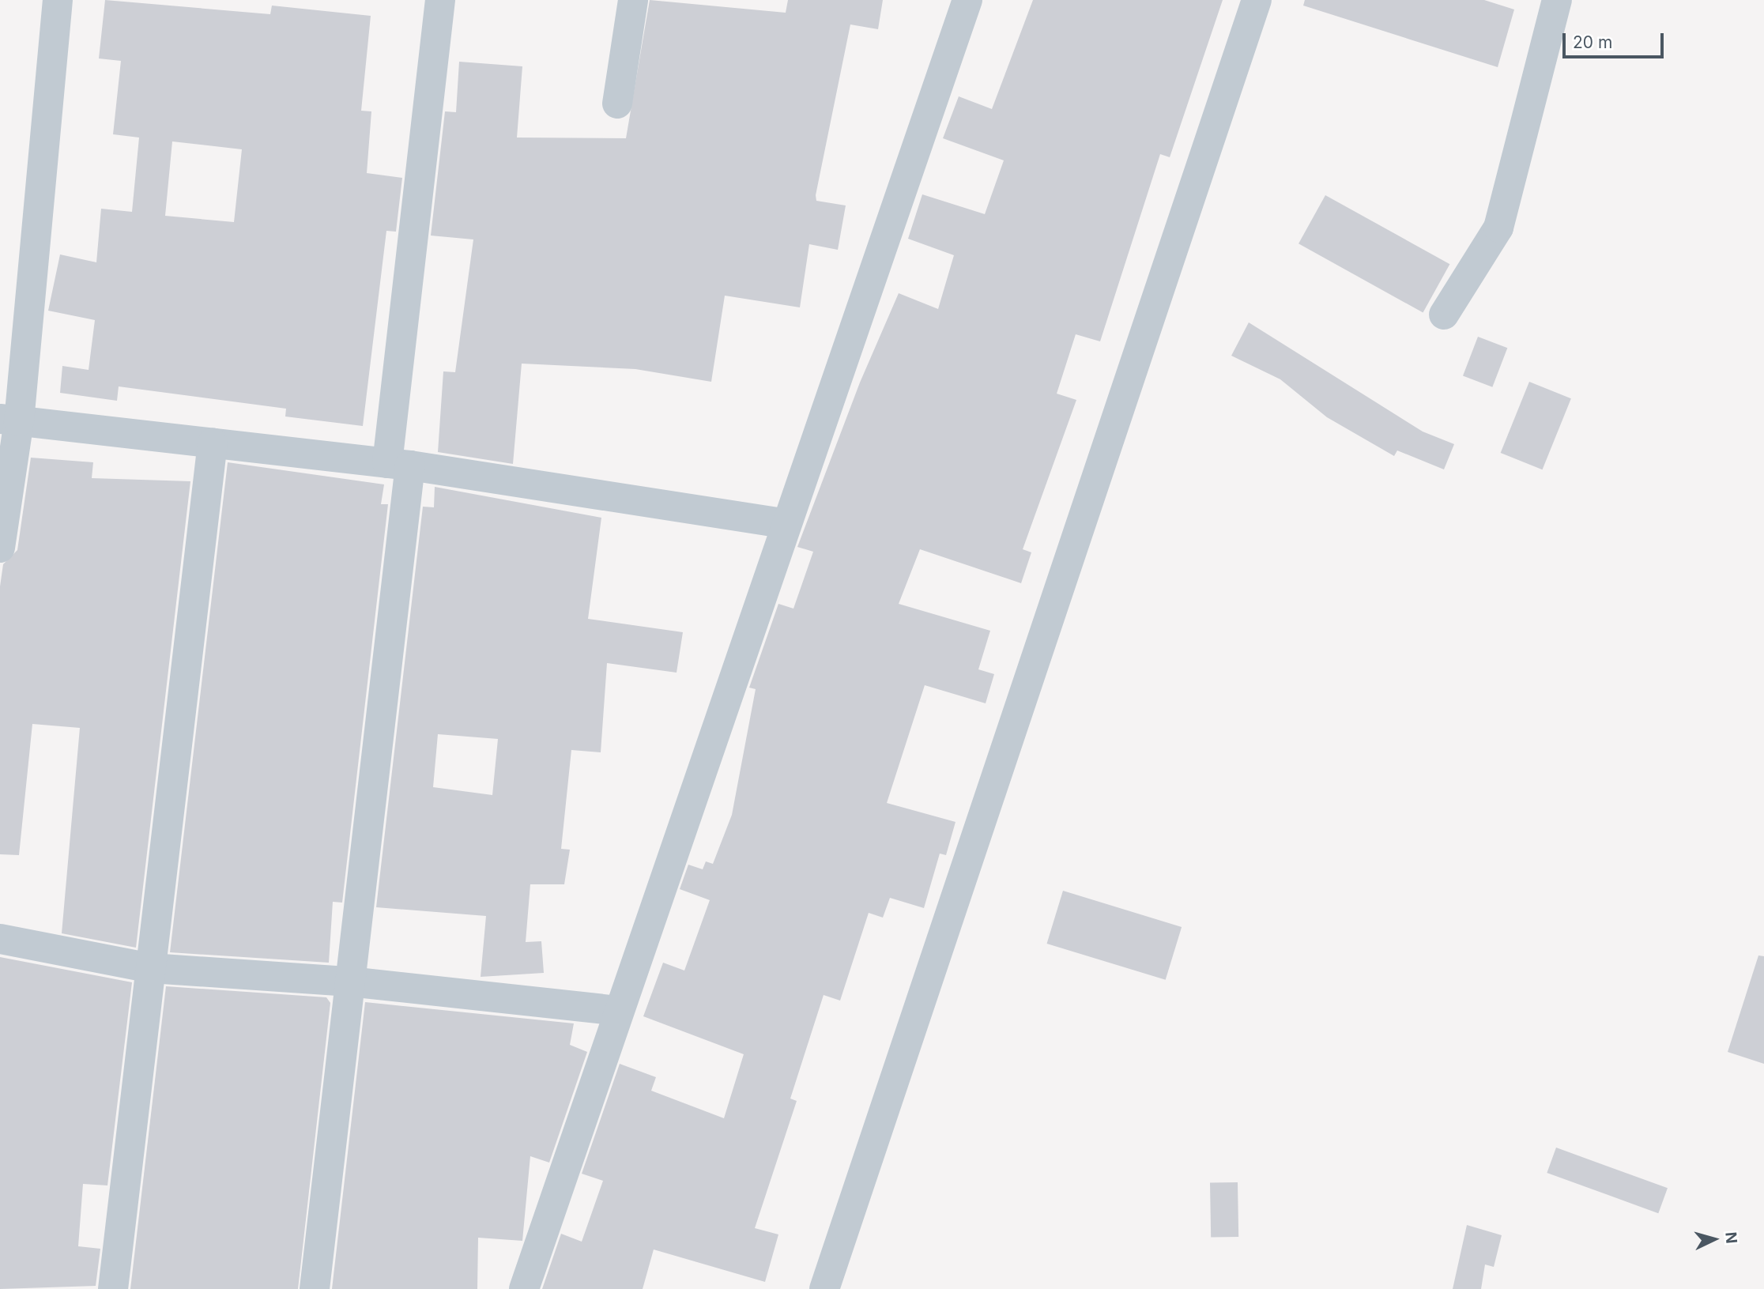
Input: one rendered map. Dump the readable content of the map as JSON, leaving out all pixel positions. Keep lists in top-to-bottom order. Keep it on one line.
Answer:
{"scale_bar":"20 m","north":"right"}
